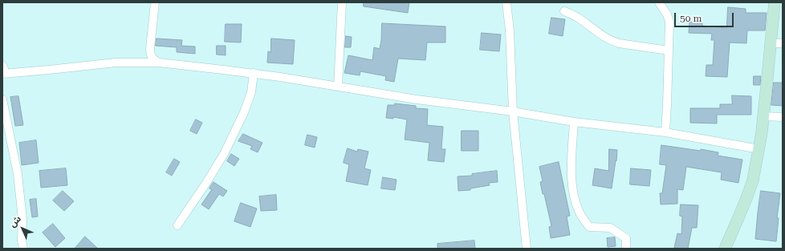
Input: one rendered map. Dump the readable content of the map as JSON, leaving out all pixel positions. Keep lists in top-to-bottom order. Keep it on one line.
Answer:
{"scale_bar":"50 m","north":"top left"}
